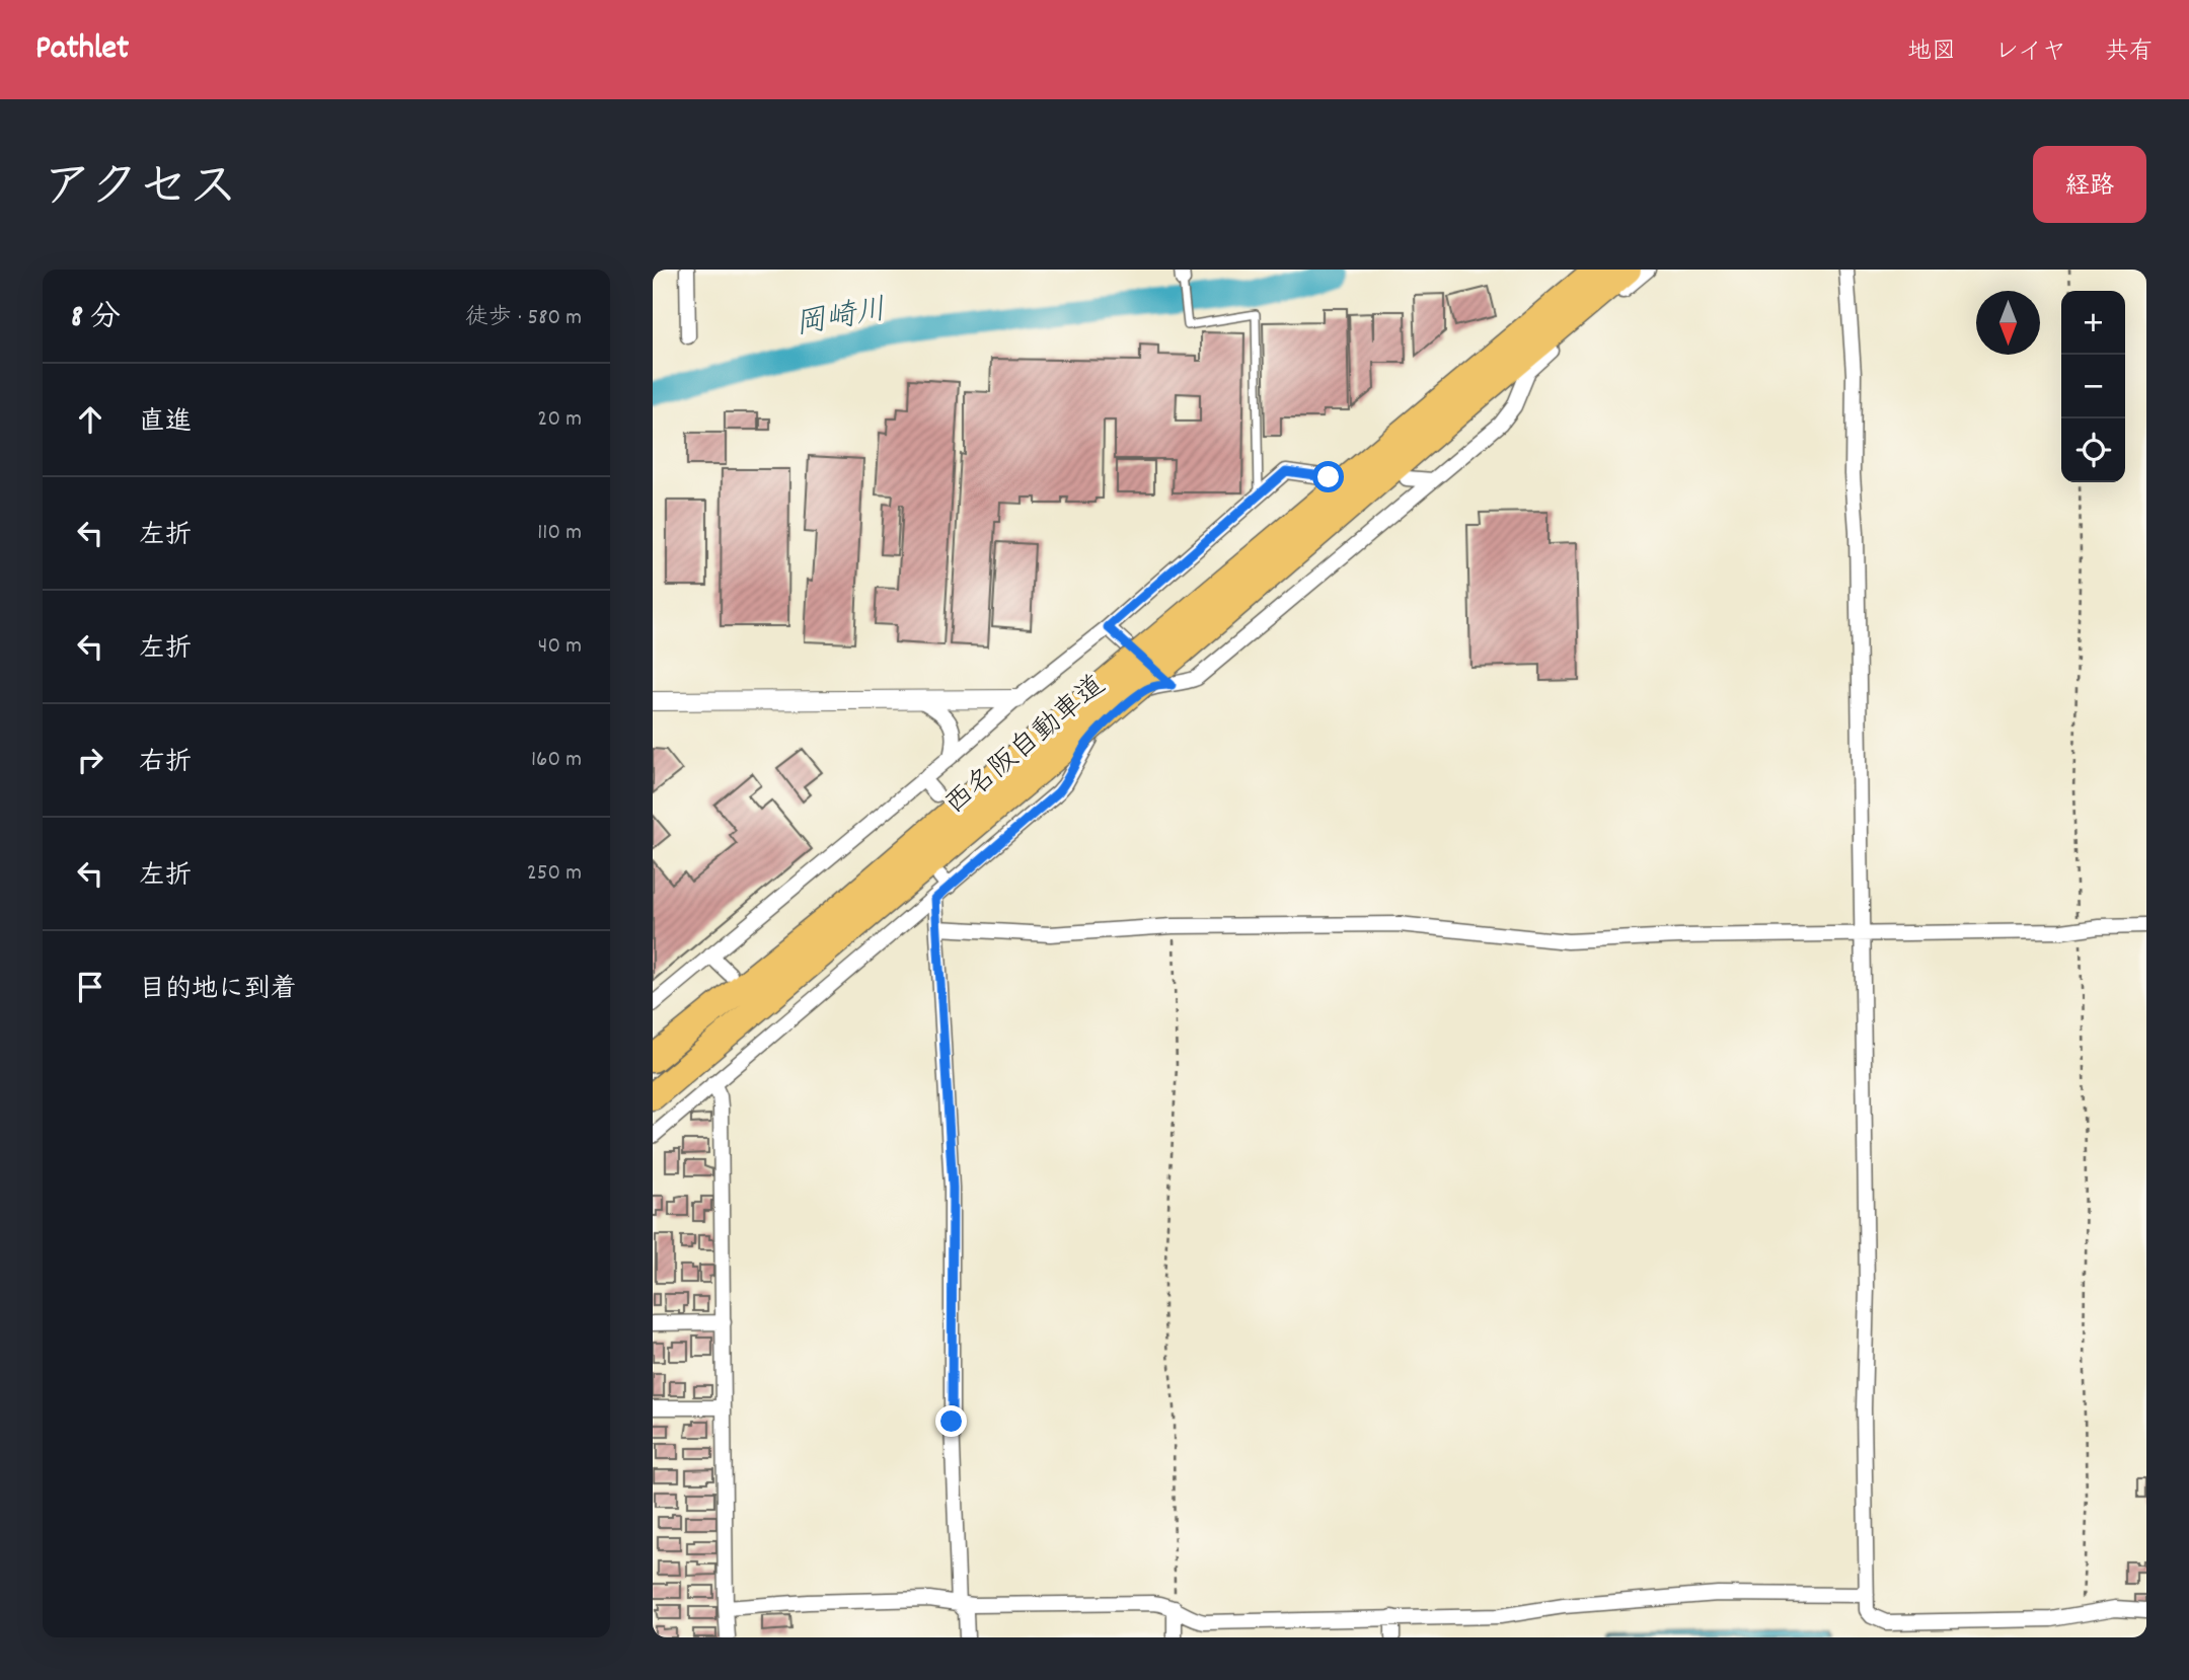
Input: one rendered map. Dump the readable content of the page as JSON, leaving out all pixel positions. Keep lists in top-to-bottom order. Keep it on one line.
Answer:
{"streets":{"highway":["西名阪自動車道"]},"water":["岡崎川"],"north":"bottom","page":{"header":"Pathlet","nav":["地図","レイヤ","共有"],"title":"アクセス","buttons":"経路","heading":["8 分","徒歩 · 580 m"],"map_buttons":["+","−"],"list":[["直進","20 m"],["左折","110 m"],["左折","40 m"],["右折","160 m"],["左折","250 m"],"目的地に到着"]}}
